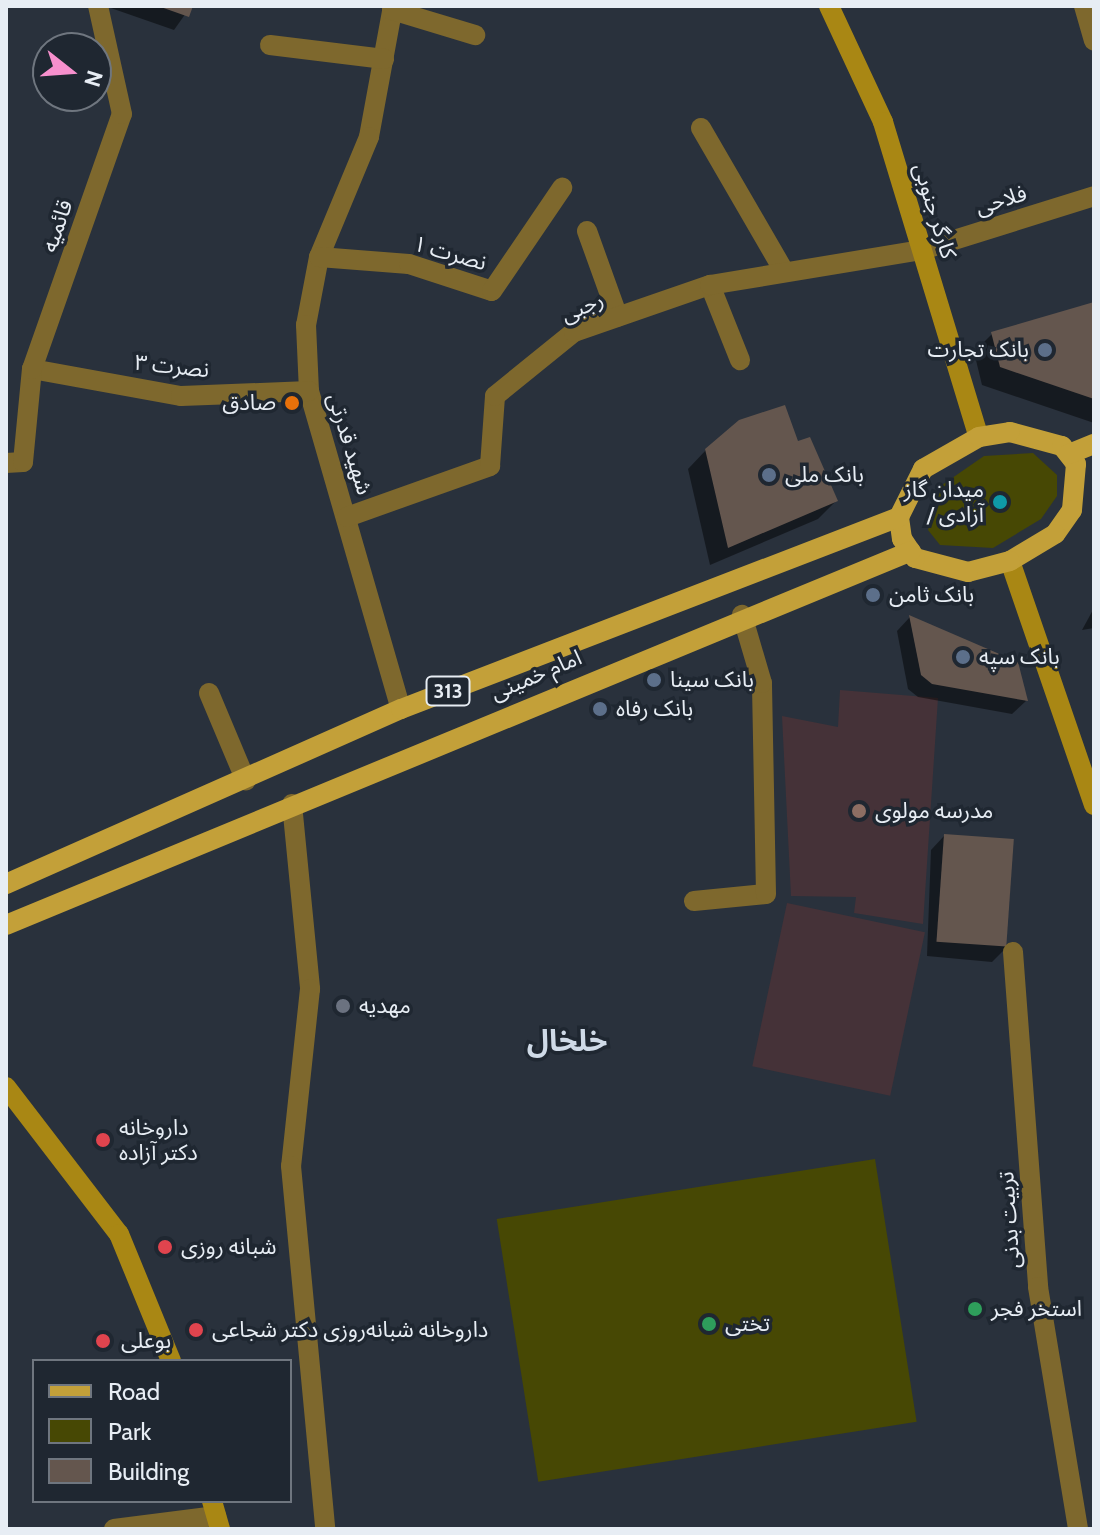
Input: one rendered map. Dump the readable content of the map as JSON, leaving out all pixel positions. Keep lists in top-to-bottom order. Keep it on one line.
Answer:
{"streets":{"main road":["کارگر جنوبی","امام خمینی","313"],"street":["فلاحی","قائمیه","نصرت ۱","رجبی","نصرت ۳","شهید قدرتی","تربیت بدنی"]},"crossings":[["فلاحی","کارگر جنوبی"],["فلاحی","رجبی"],["کارگر جنوبی","رجبی"],["کارگر جنوبی","امام خمینی"],["قائمیه","نصرت ۳"],["نصرت ۱","شهید قدرتی"],["رجبی","شهید قدرتی"],["نصرت ۳","شهید قدرتی"],["شهید قدرتی","امام خمینی"]],"districts":["خلخال"],"places":["بانک تجارت","صادق","بانک ملی","میدان گاز / آزادی","بانک ثامن","بانک سپه","بانک سینا","بانک رفاه","مدرسه مولوی","مهدیه","داروخانه دکتر آزاده","شبانه روزی","استخر فجر","تختی","داروخانه شبانه‌روزی دکتر شجاعی","بوعلی"],"legend":["Road","Park","Building"],"north":"right"}
